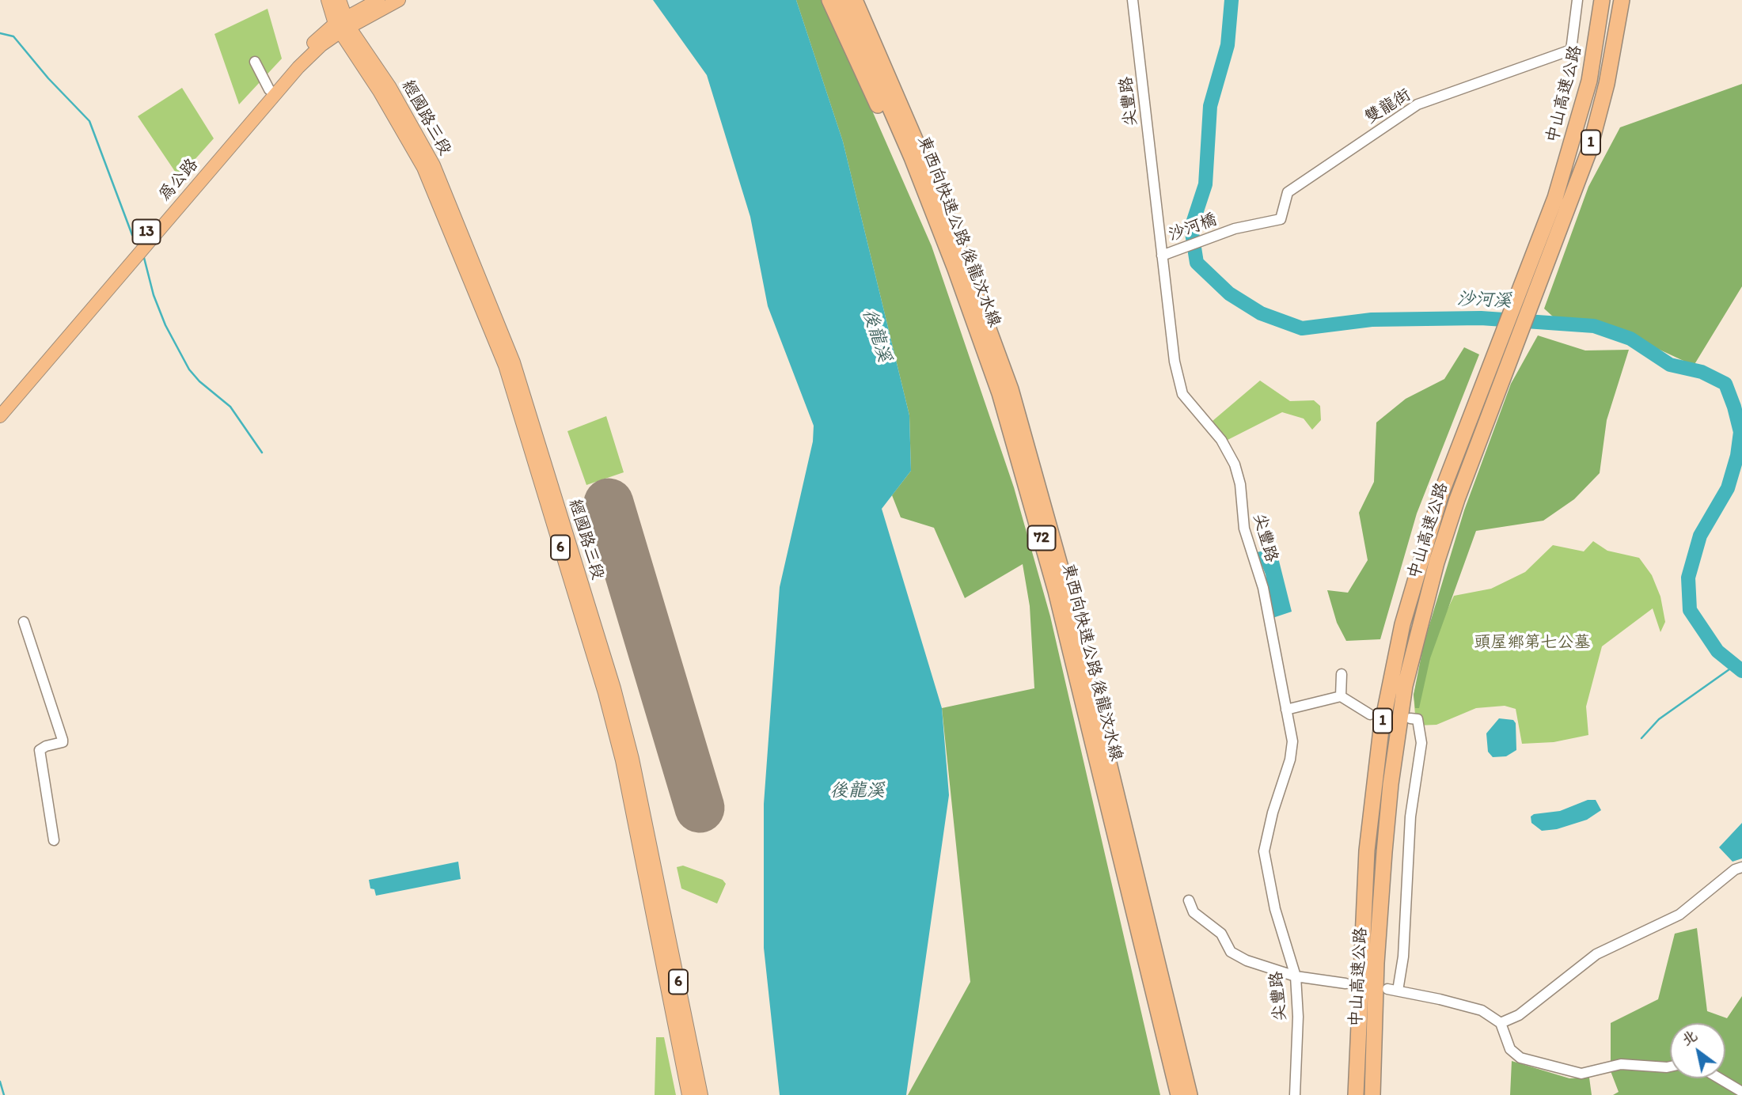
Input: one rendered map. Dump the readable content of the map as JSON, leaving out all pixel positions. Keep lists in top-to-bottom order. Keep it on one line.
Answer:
{"streets":{"highway":["中山高速公路","1","東西向快速公路 後龍汶水線","72"],"main road":["經國路三段","為公路","13","6"],"street":["尖豐路","雙龍街","沙河橋"]},"crossings":[["尖豐路","沙河橋"],["雙龍街","沙河橋"],["經國路三段","為公路"],["經國路三段","13"],["經國路三段","6"],["為公路","13"],["為公路","6"],["13","6"]],"water":["沙河溪","後龍溪"],"parks":["頭屋鄉第七公墓"],"north":"top left"}
